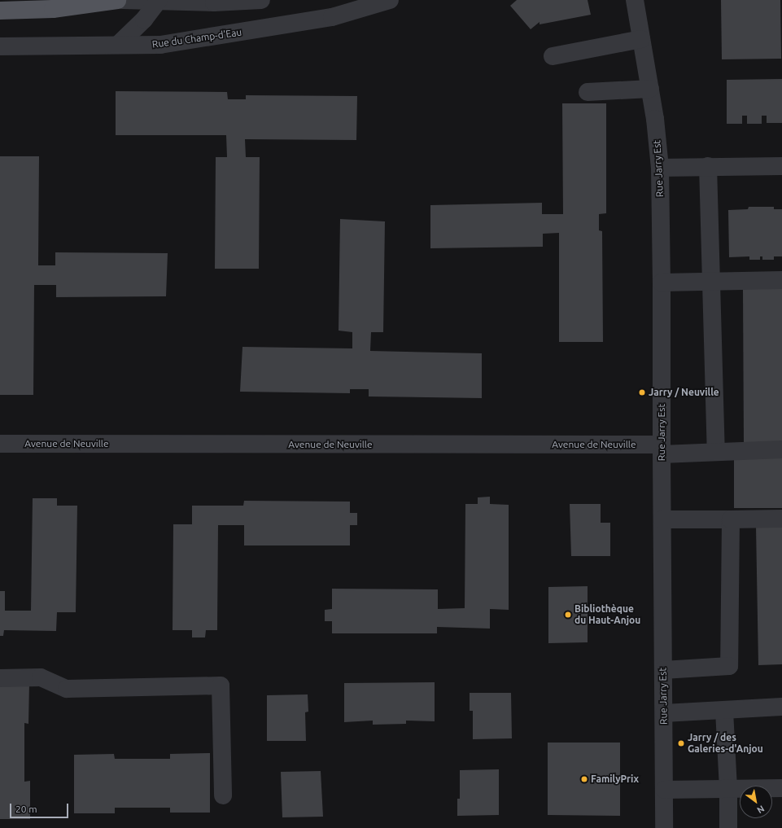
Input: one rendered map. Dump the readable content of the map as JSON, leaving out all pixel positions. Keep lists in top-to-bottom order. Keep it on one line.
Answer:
{"streets":{"street":["Rue du Champ-d'Eau","Rue Jarry Est","Avenue de Neuville"]},"crossings":[["Rue Jarry Est","Avenue de Neuville"]],"places":["Jarry / Neuville","Bibliothèque du Haut-Anjou","Jarry / des Galeries-d'Anjou","FamilyPrix"],"scale_bar":"20 m","north":"bottom right"}
